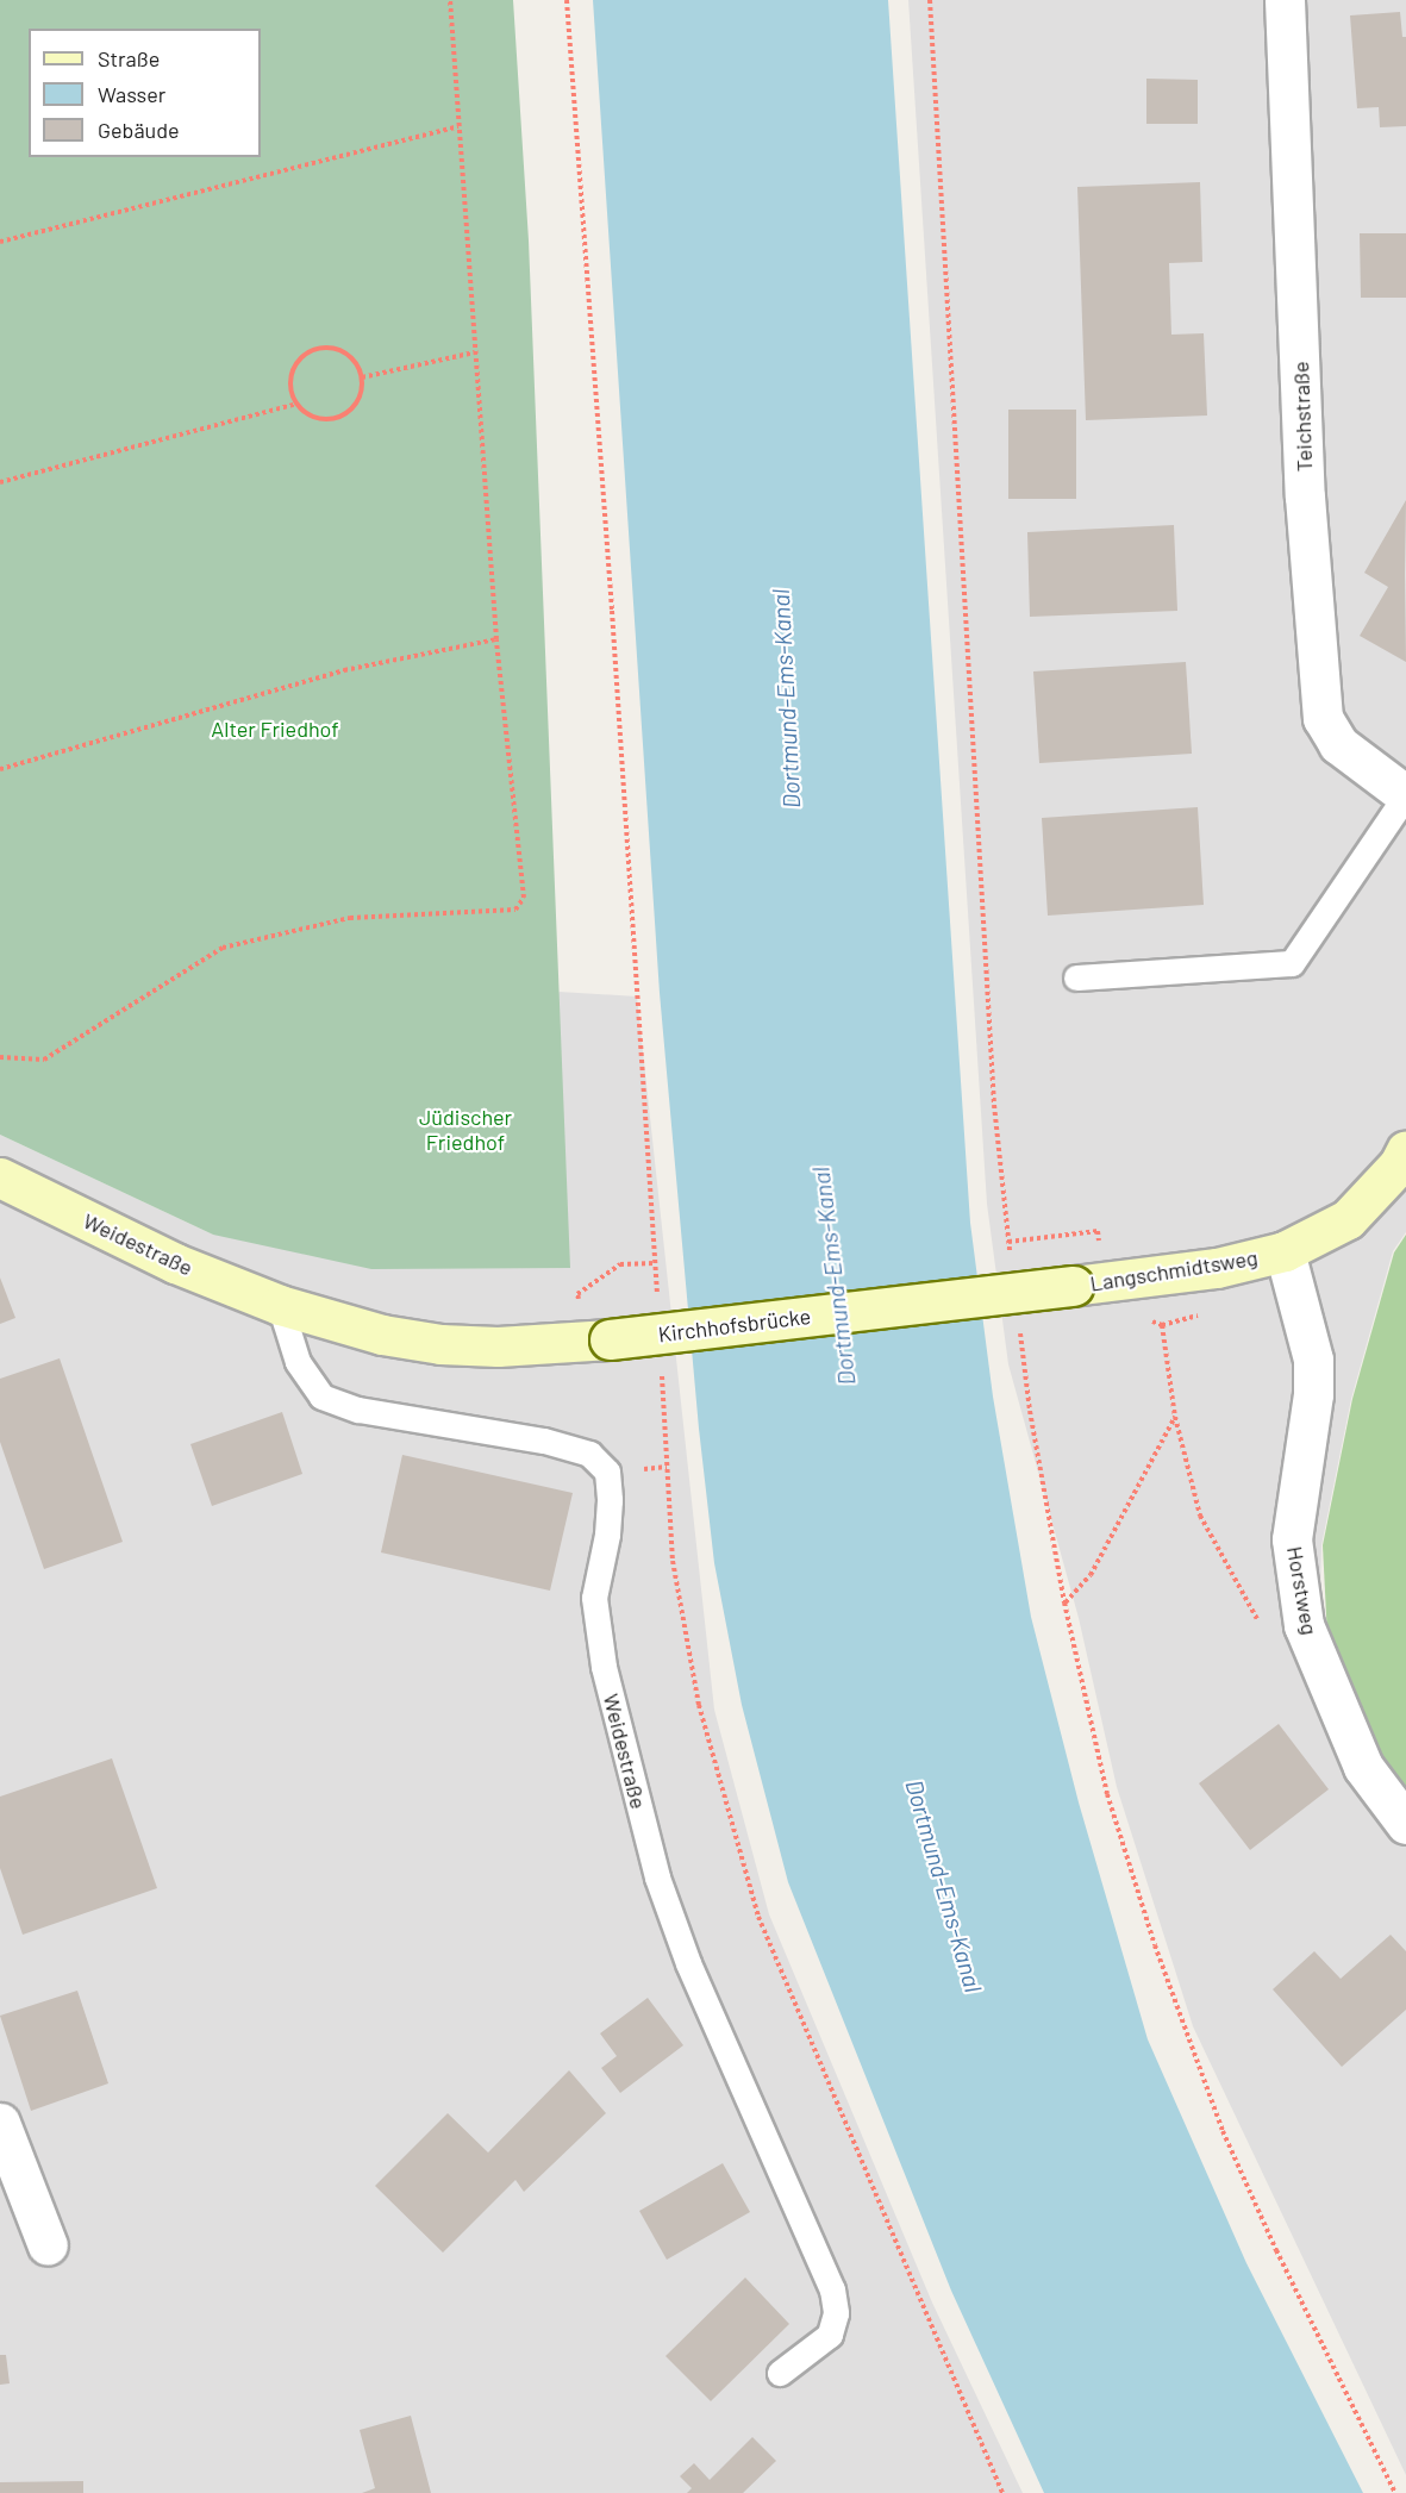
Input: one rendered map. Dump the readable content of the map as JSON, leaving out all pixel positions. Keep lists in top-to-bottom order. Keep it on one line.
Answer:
{"streets":{"street":["Teichstraße","Weidestraße","Langschmidtsweg","Kirchhofsbrücke","Horstweg"]},"crossings":[["Weidestraße","Kirchhofsbrücke"],["Langschmidtsweg","Kirchhofsbrücke"],["Langschmidtsweg","Horstweg"]],"water":["Dortmund-Ems-Kanal"],"parks":["Alter Friedhof","Jüdischer Friedhof"],"legend":["Straße","Wasser","Gebäude"]}
